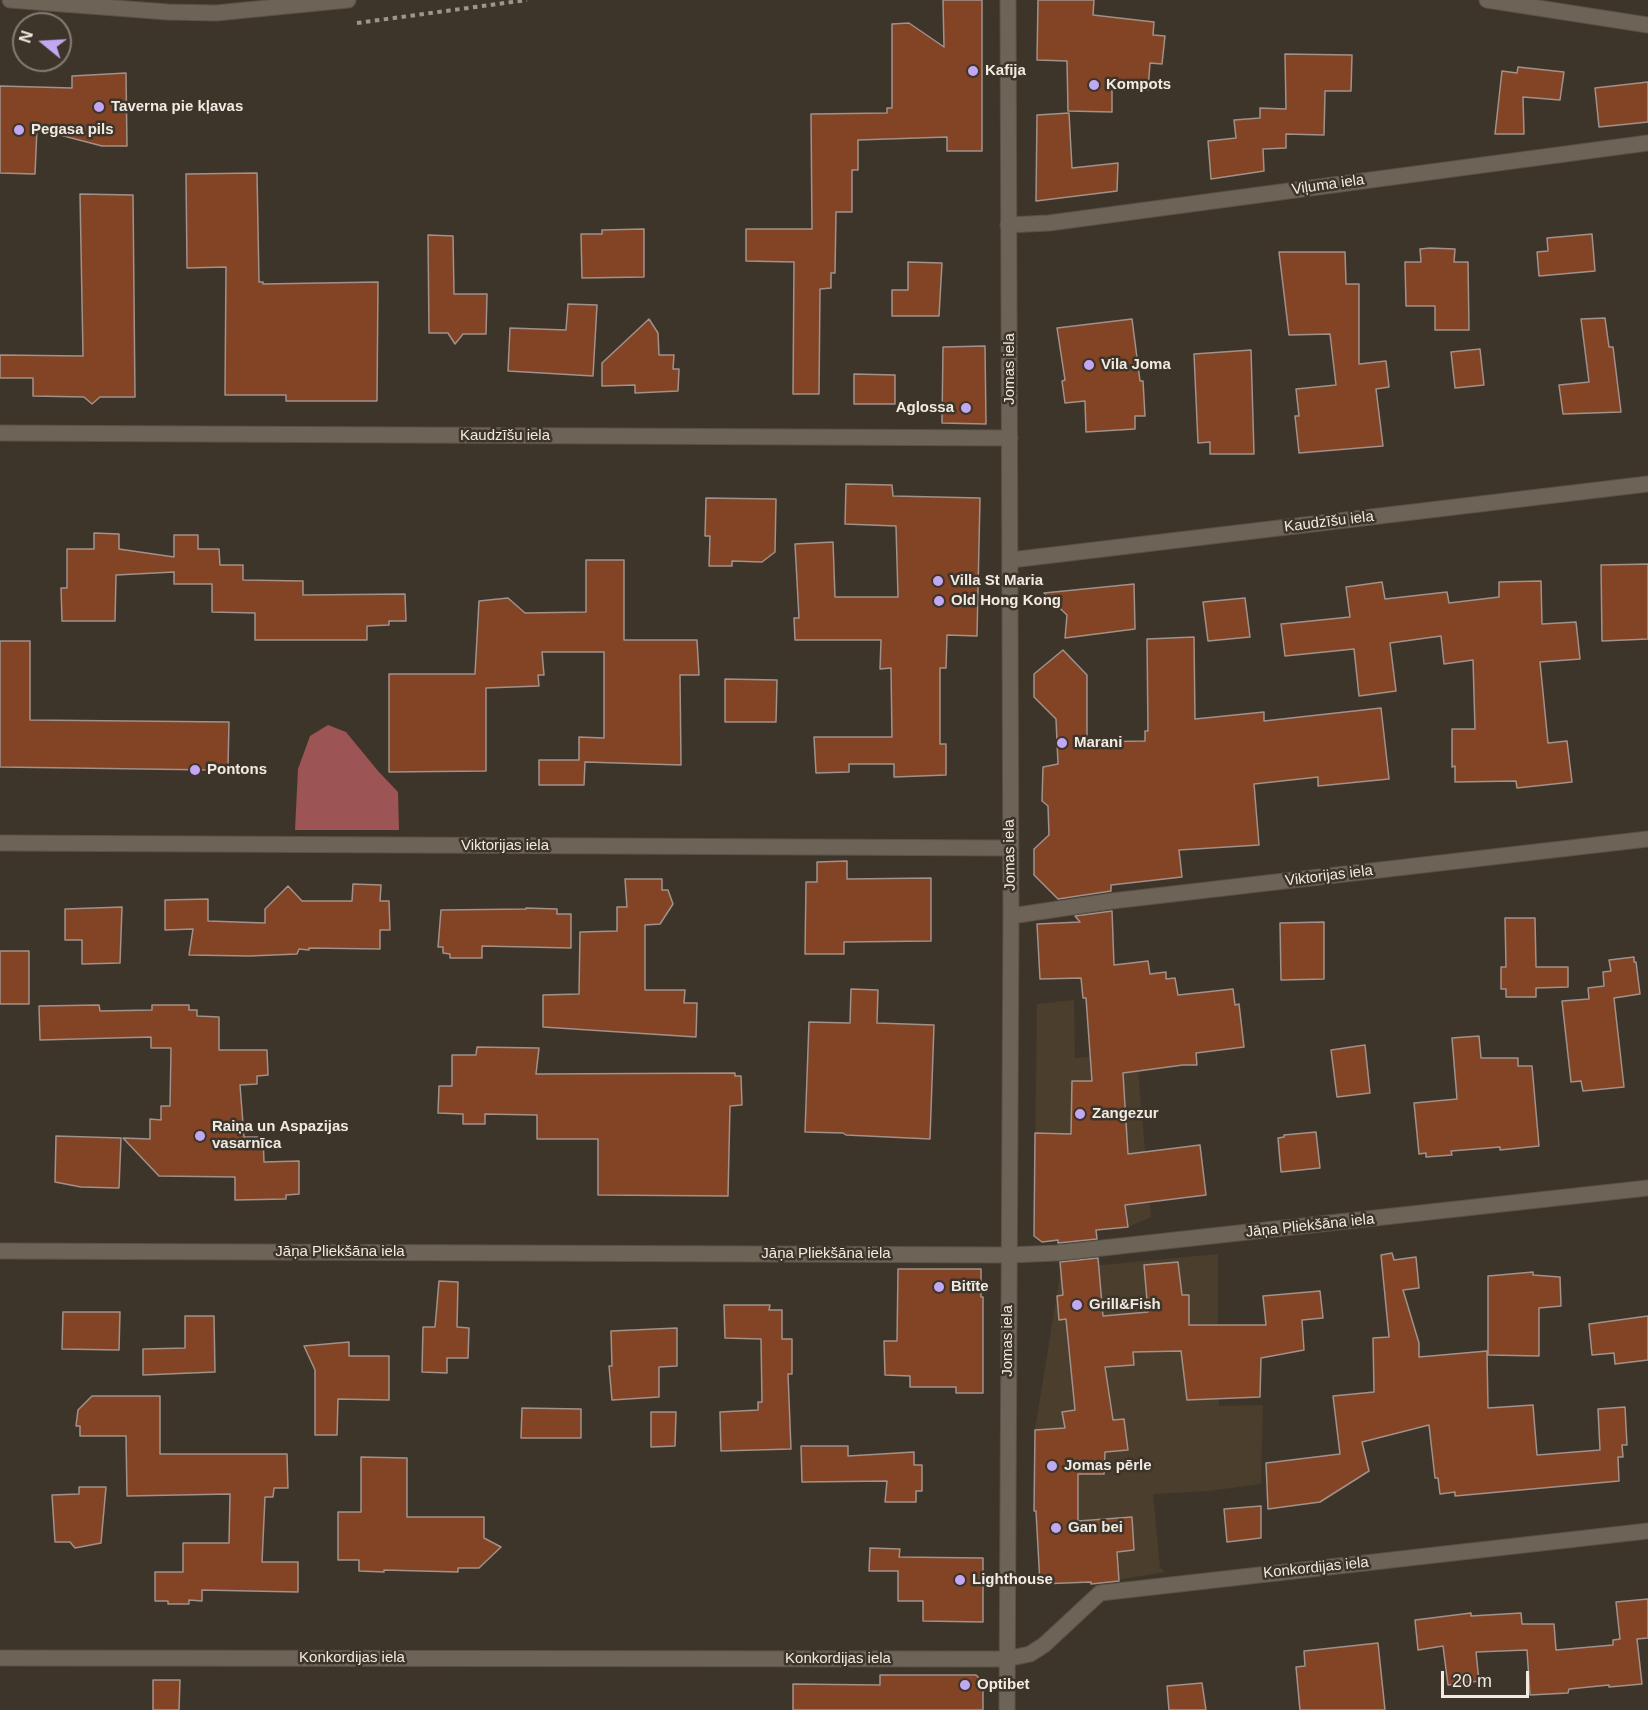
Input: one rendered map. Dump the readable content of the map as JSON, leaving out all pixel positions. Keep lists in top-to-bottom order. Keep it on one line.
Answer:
{"streets":{"street":["Viļuma iela","Jomas iela","Kaudzīšu iela","Viktorijas iela","Jāņa Pliekšāna iela","Konkordijas iela"]},"crossings":[["Viļuma iela","Jomas iela"],["Jomas iela","Kaudzīšu iela"],["Jomas iela","Viktorijas iela"],["Jomas iela","Jāņa Pliekšāna iela"],["Jomas iela","Konkordijas iela"]],"places":["Kafija","Kompots","Taverna pie kļavas","Pegasa pils","Vila Joma","Aglossa","Villa St Maria","Old Hong Kong","Marani","Pontons","Zangezur","Raiņa un Aspazijas vasarnīca","Bitīte","Grill&Fish","Jomas pērle","Gan bei","Lighthouse","Optibet"],"scale_bar":"20 m","north":"left"}
